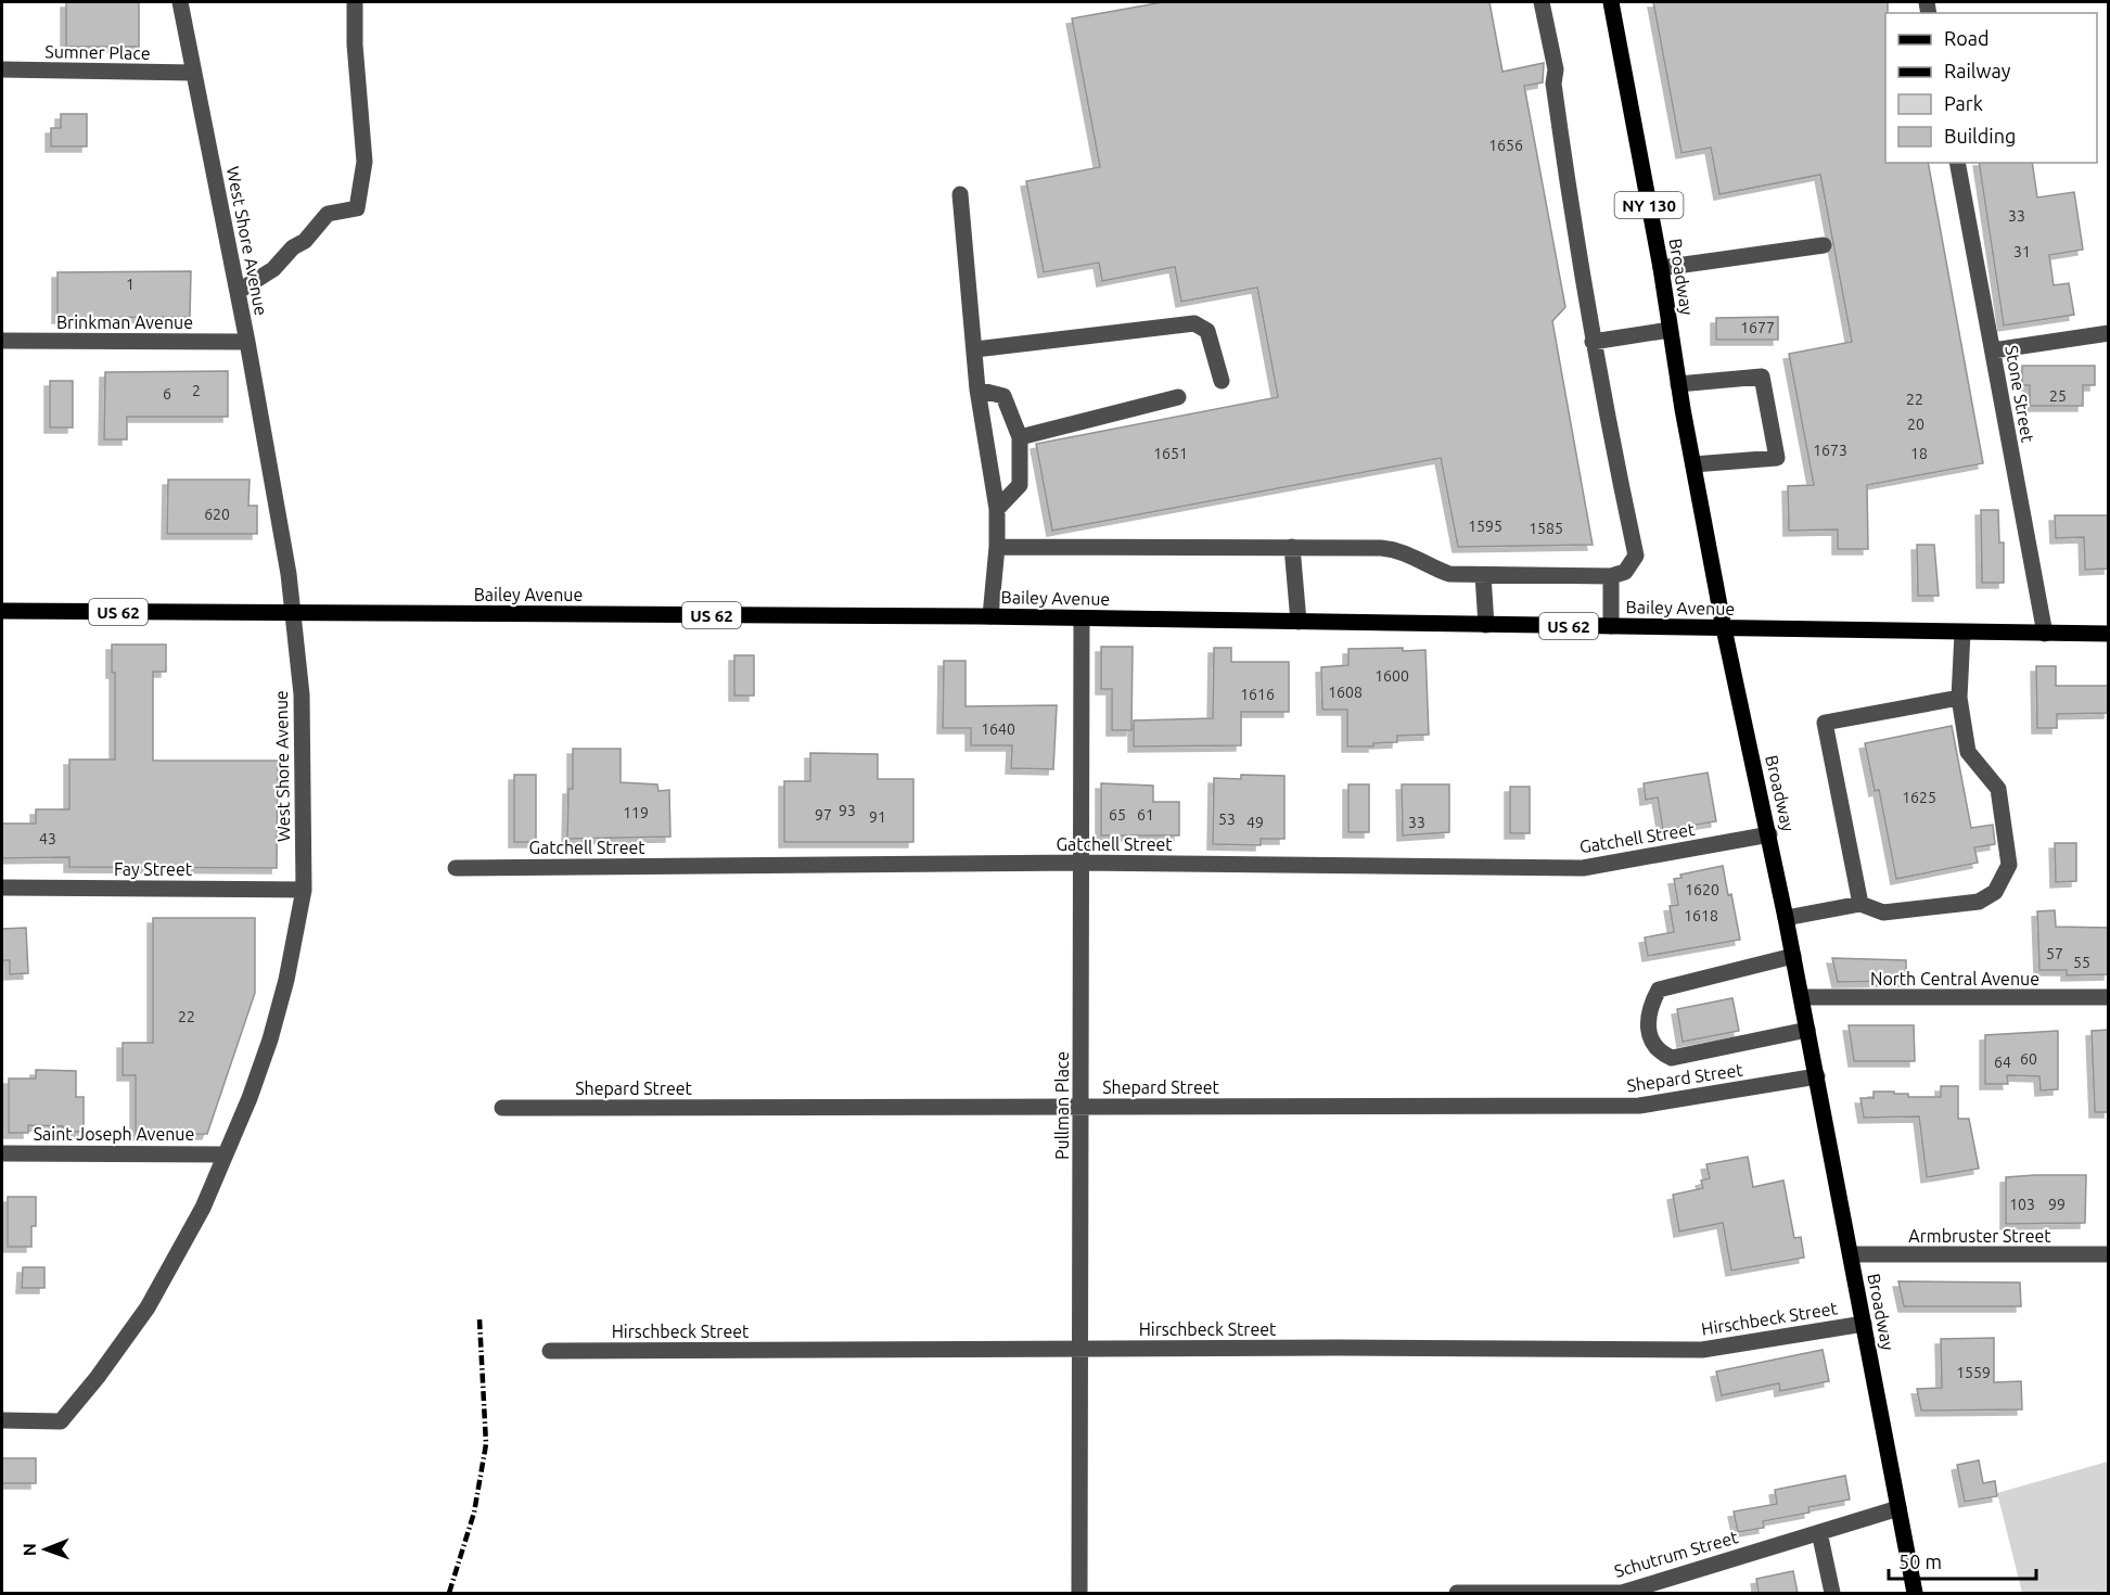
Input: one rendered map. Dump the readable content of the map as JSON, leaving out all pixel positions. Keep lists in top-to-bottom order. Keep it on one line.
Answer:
{"streets":{"main road":["NY 130","Broadway","Bailey Avenue","US 62"],"street":["Sumner Place","West Shore Avenue","Brinkman Avenue","Stone Street","Gatchell Street","Fay Street","North Central Avenue","Shepard Street","Pullman Place","Saint Joseph Avenue","Armbruster Street","Hirschbeck Street","Schutrum Street"]},"crossings":[["Sumner Place","West Shore Avenue"],["West Shore Avenue","Brinkman Avenue"],["West Shore Avenue","Fay Street"],["West Shore Avenue","Saint Joseph Avenue"],["Broadway","Bailey Avenue"],["Broadway","Gatchell Street"],["Broadway","North Central Avenue"],["Broadway","Shepard Street"],["Broadway","Armbruster Street"],["Broadway","Hirschbeck Street"],["Broadway","Schutrum Street"],["Stone Street","Bailey Avenue"],["Bailey Avenue","Pullman Place"],["Gatchell Street","Pullman Place"],["Shepard Street","Pullman Place"],["Pullman Place","Hirschbeck Street"]],"house_numbers":["1656","33","31","1","1677","2","6","25","22","20","1673","1651","18","620","1595","1585","1600","1608","1616","1640","1625","93","119","97","65","61","91","53","49","33","43","1620","1618","57","55","22","60","64","103","99","1559"],"legend":["Road","Railway","Park","Building"],"scale_bar":"50 m","north":"left"}
